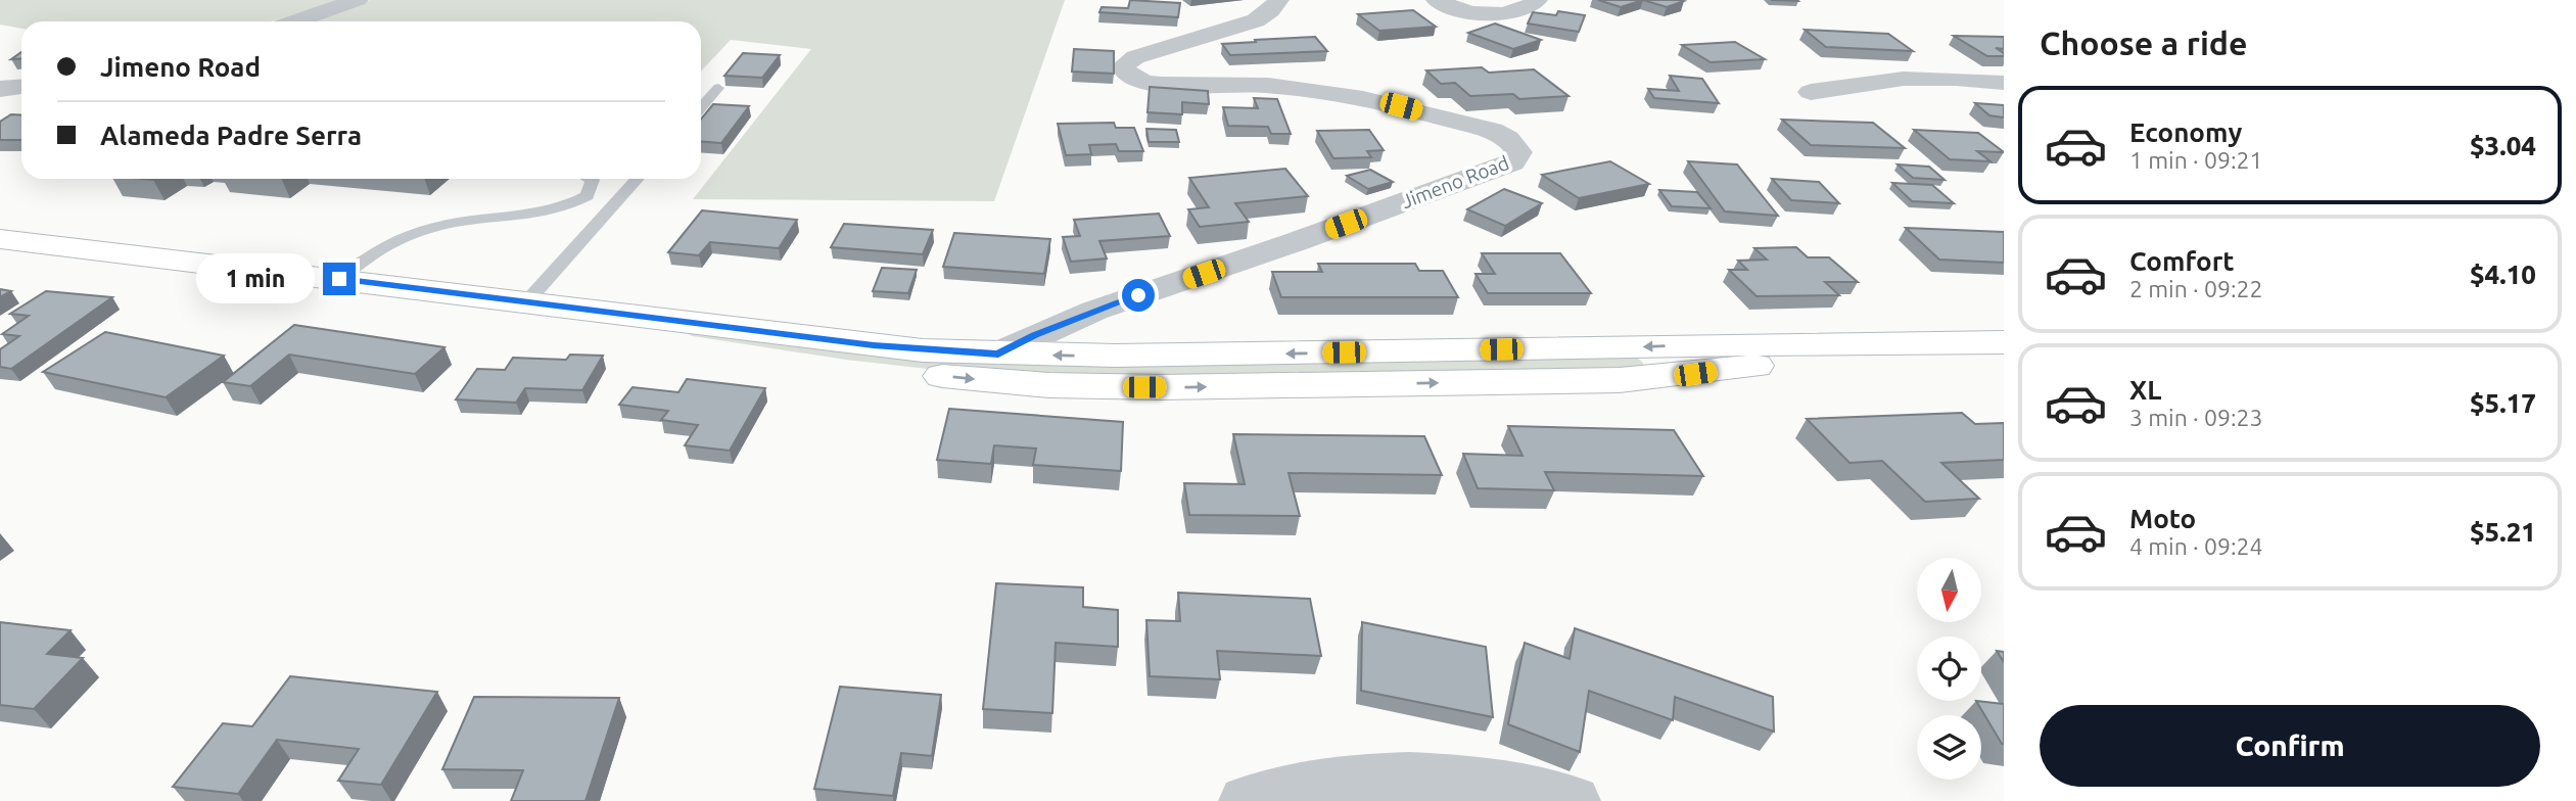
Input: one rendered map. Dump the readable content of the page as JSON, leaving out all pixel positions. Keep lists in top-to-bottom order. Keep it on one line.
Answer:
{"streets":{"street":["Jimeno Road"]},"north":"bottom","page":{"heading":"Choose a ride","banner":["Jimeno Road","Alameda Padre Serra"],"list":[{"name":"Economy","note":"1 min · 09:21","value":"$3.04"},{"name":"Comfort","note":"2 min · 09:22","value":"$4.10"},{"name":"XL","note":"3 min · 09:23","value":"$5.17"},{"name":"Moto","note":"4 min · 09:24","value":"$5.21"}],"bubble":"1 min","buttons":"Confirm"}}
